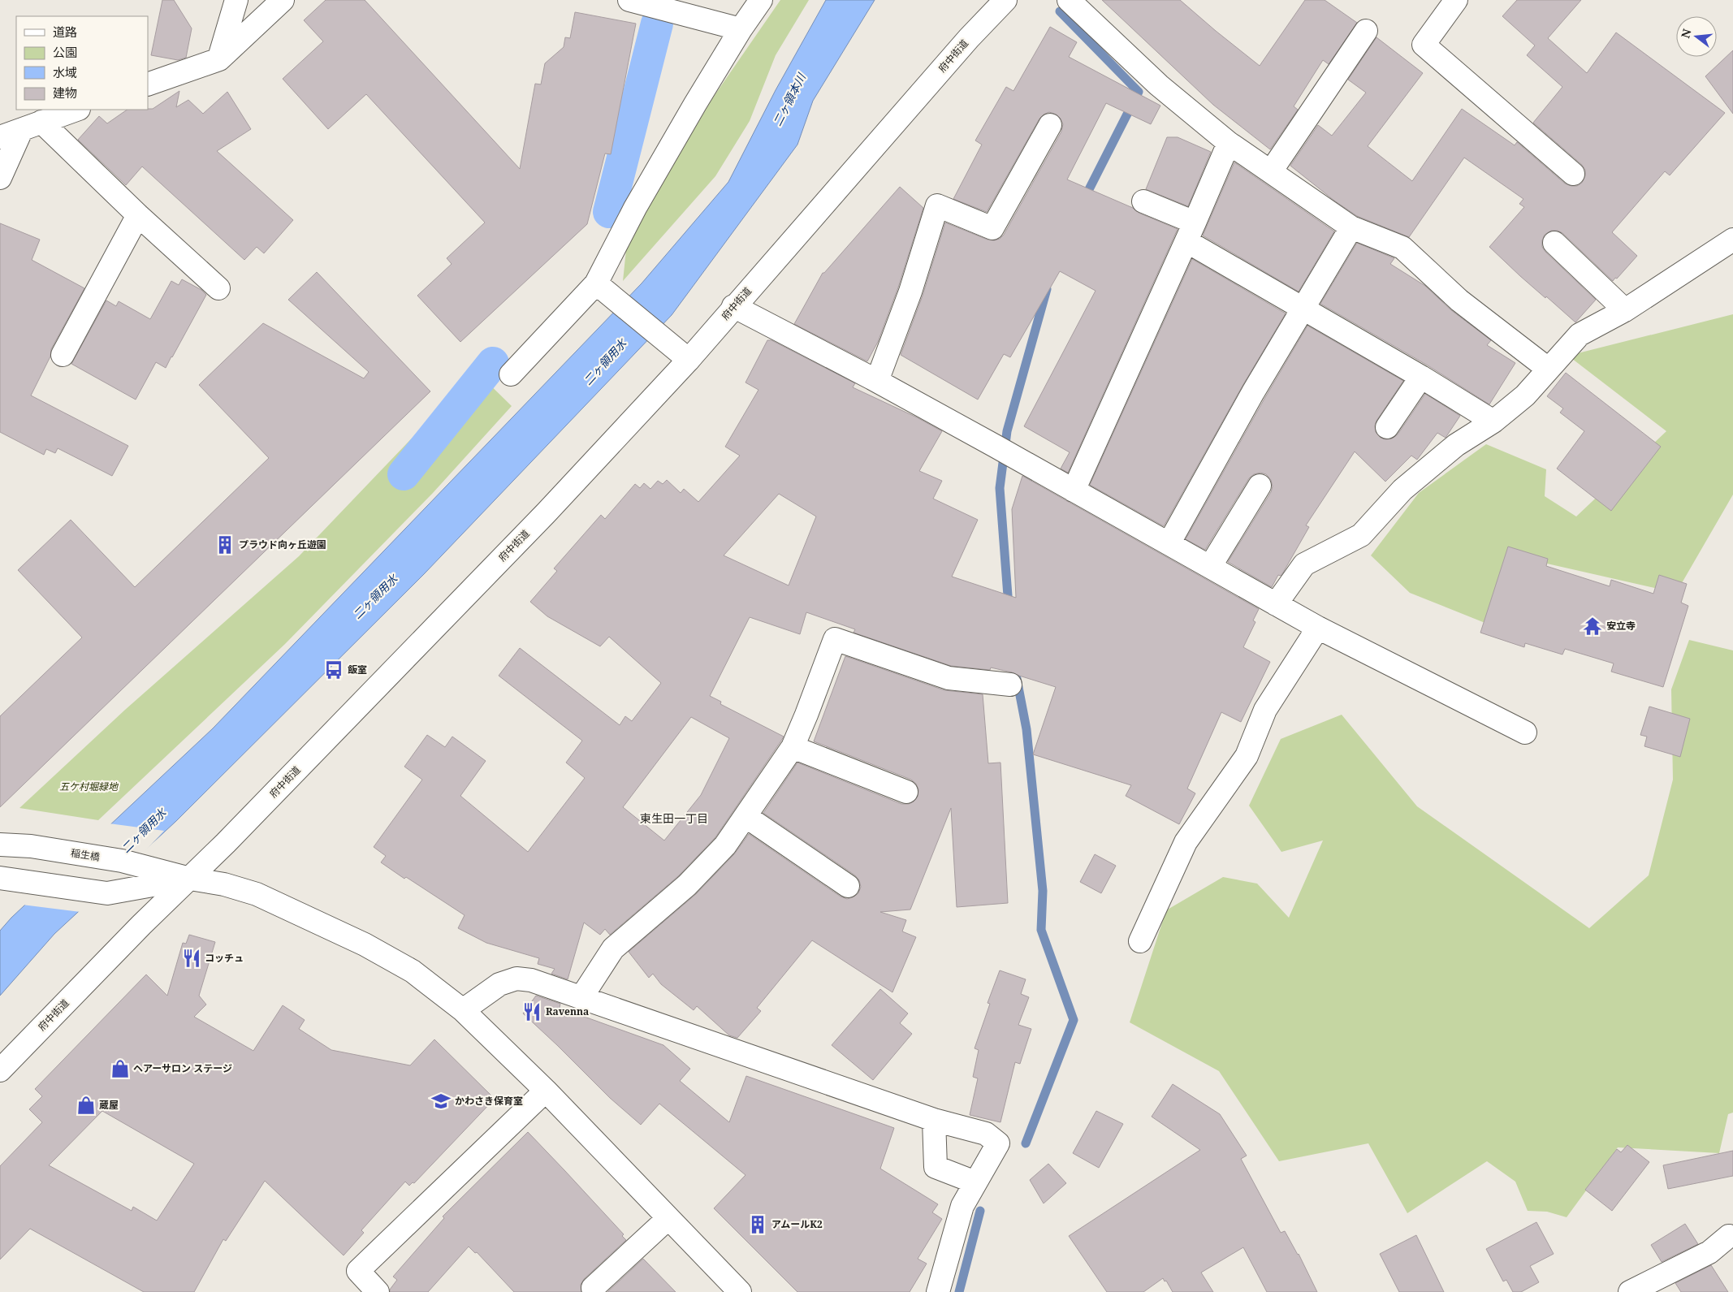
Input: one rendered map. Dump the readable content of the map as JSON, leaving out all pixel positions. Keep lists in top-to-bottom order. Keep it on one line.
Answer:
{"streets":{"street":["府中街道","稲生橋"]},"crossings":[["府中街道","稲生橋"]],"districts":["東生田一丁目"],"water":["二ヶ領本川","二ヶ領用水"],"parks":["五ケ村堀緑地"],"places":{"building":["プラウド向ヶ丘遊園","アムールK2"],"temple":["安立寺"],"bus stop":["飯室"],"restaurant":["コッチュ","Ravenna"],"shop":["ヘアーサロン ステージ","蔵屋"],"school or university":["かわさき保育室"]},"legend":["道路","公園","水域","建物"],"north":"left"}
